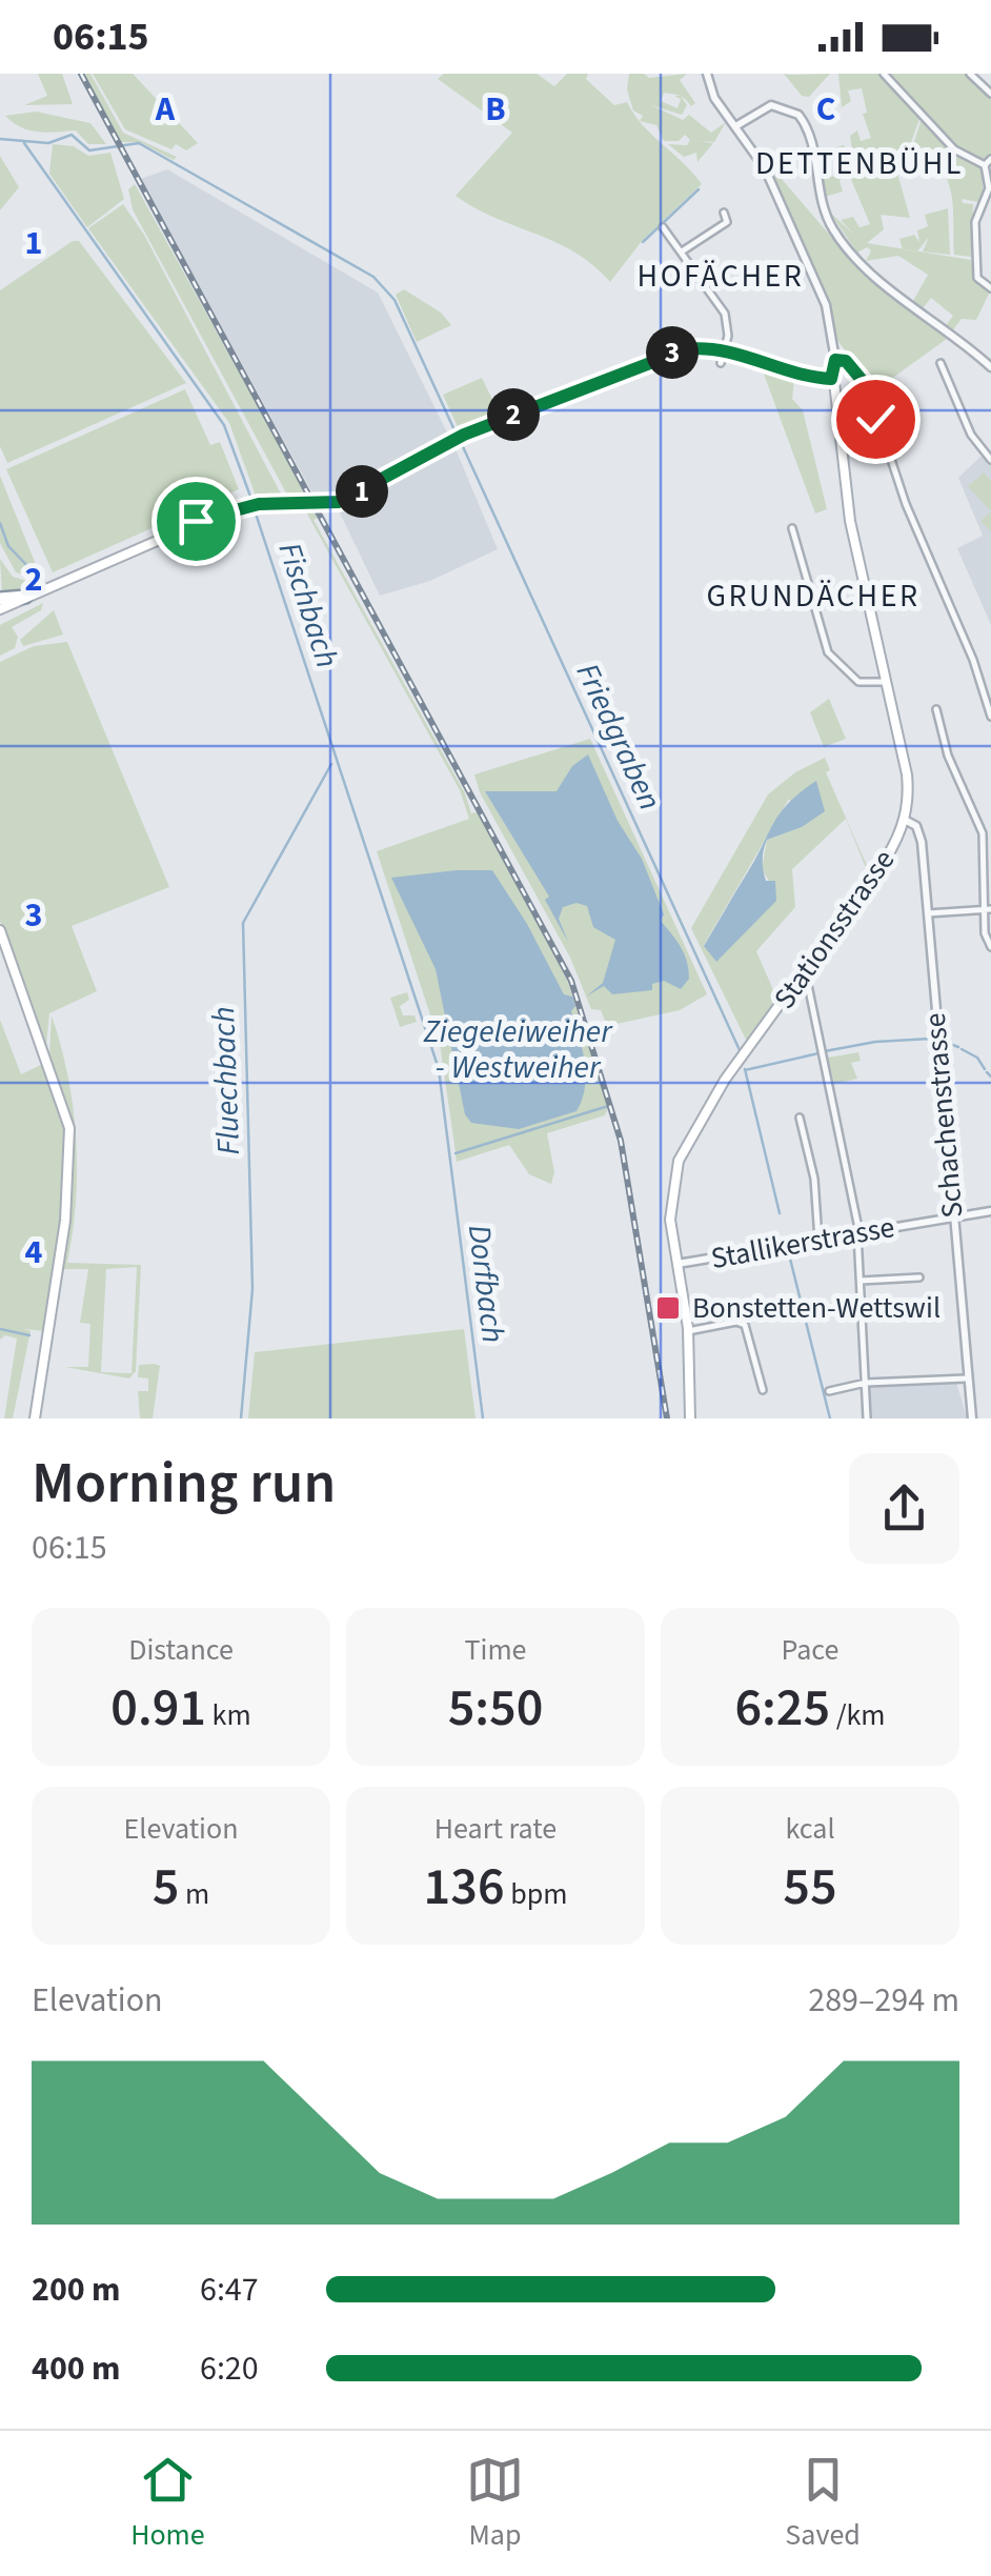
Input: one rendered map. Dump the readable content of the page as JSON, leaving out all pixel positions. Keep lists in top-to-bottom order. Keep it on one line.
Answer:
{"streets":{"main road":["Stationsstrasse"],"street":["Schachenstrasse","Stallikerstrasse"]},"crossings":[["Stationsstrasse","Schachenstrasse"],["Stationsstrasse","Stallikerstrasse"],["Schachenstrasse","Stallikerstrasse"]],"districts":["DETTENBÜHL","HOFÄCHER","GRUNDÄCHER"],"water":["Fischbach","Friedgraben","Ziegeleiweiher - Westweiher","Fluechbach","Dorfbach"],"places":{"transit":["Bonstetten-Wettswil"]},"page":{"status":"06:15","pins":["3","2","1"],"heading":["Morning run","06:15"],"stats":[["Distance","0.91 km"],["Time","5:50"],["Pace","6:25 /km"],["Elevation","5 m"],["Heart rate","136 bpm"],["kcal","55"]],"chart":["Elevation","289–294 m"],"list":[{"name":"200 m","note":"6:47"},{"name":"400 m","note":"6:20"}],"tabs":["Home","Map","Saved"]},"grid":{"columns":["A","B","C"],"rows":["1","2","3","4"]}}
